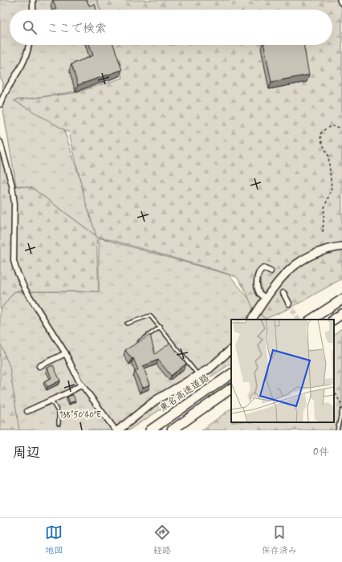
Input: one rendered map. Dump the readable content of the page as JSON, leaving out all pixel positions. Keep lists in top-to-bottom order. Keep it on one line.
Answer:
{"streets":{"highway":["東名高速道路"]},"page":{"search":"ここで検索","heading":["周辺","0件"],"nav":["地図","経路","保存済み"]},"coordinates":["138°50'40\"E"]}
